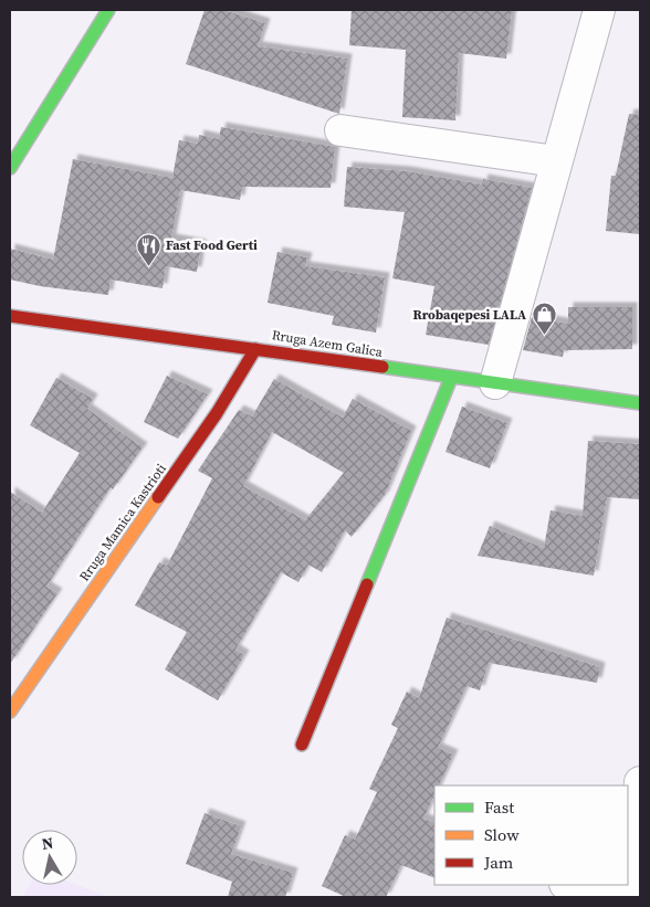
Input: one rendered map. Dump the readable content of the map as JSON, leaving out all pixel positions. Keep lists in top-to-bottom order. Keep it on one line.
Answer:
{"streets":{"street":["Rruga Azem Galica","Rruga Mamica Kastrioti"]},"crossings":[["Rruga Azem Galica","Rruga Mamica Kastrioti"]],"places":{"restaurant":["Fast Food Gerti"],"shop":["Rrobaqepesi LALA"]},"legend":["Fast","Slow","Jam"],"north":"top"}
